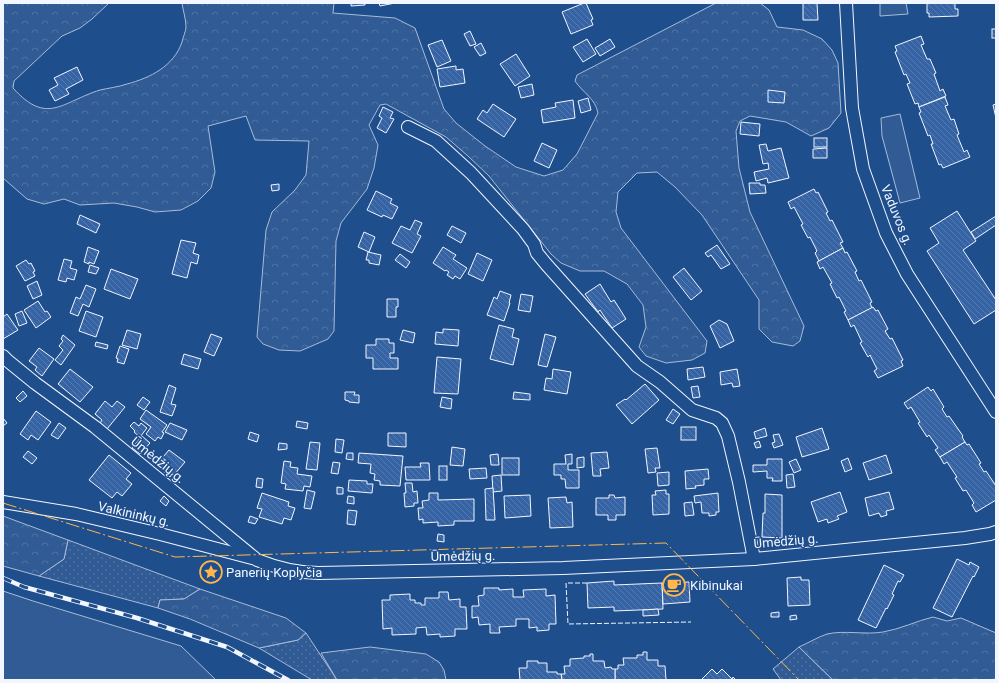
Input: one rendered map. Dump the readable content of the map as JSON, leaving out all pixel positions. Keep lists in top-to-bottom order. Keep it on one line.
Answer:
{"streets":{"street":["Vaduvos g.","Ūmėdžių g.","Valkininkų g."]},"crossings":[["Ūmėdžių g.","Valkininkų g."]],"places":{"place":["Panerių Koplyčia"],"cafe":["Kibinukai"]}}
